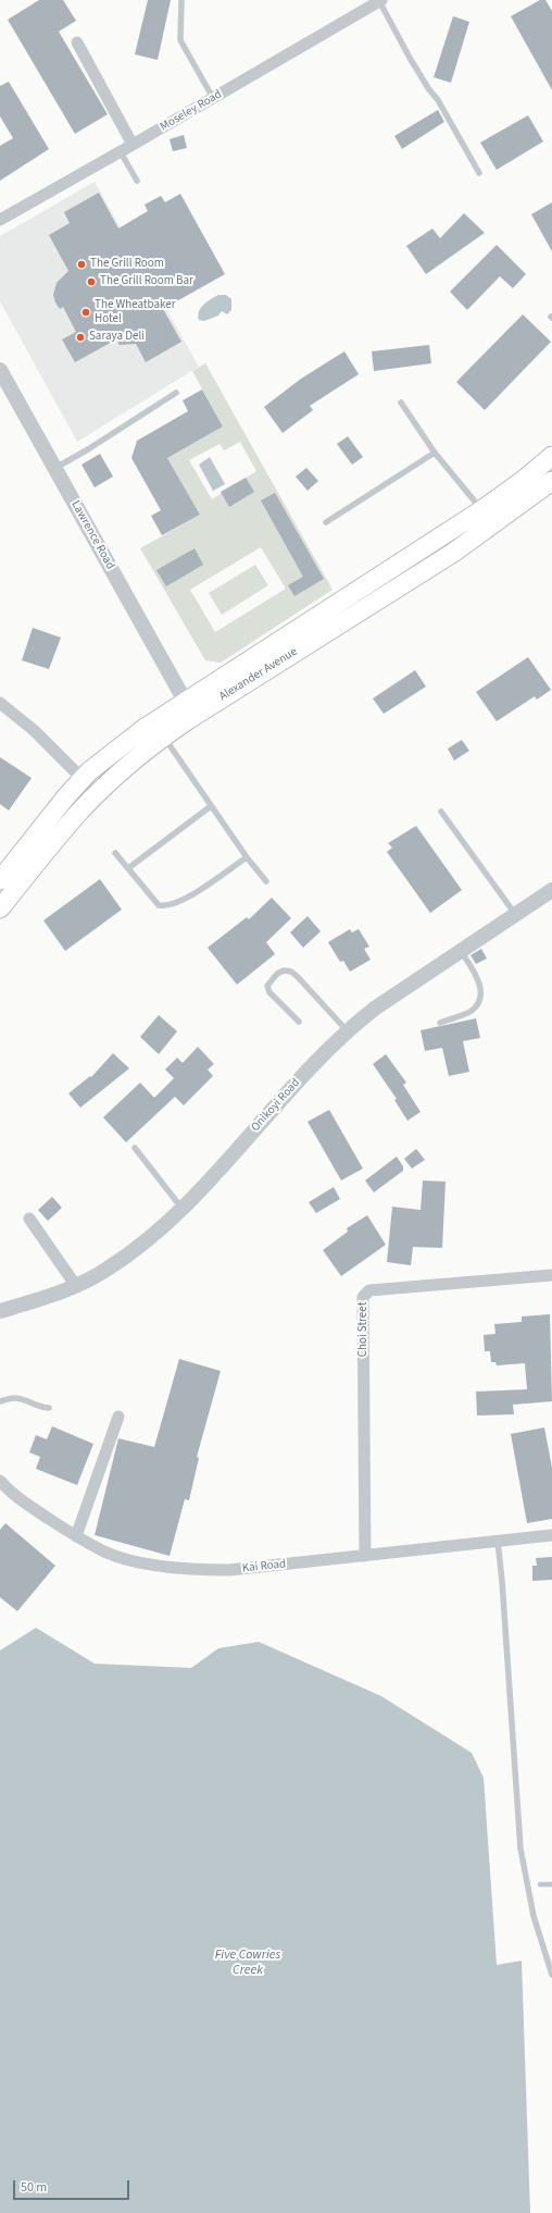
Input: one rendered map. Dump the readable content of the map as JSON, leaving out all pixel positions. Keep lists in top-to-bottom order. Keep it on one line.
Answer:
{"streets":{"main road":["Alexander Avenue"],"street":["Moseley Road","Lawrence Road","Onikoyi Road","Choi Street","Kai Road"]},"crossings":[["Lawrence Road","Alexander Avenue"],["Choi Street","Kai Road"]],"water":["Five Cowries Creek"],"places":["The Grill Room","The Grill Room Bar","The Wheatbaker Hotel","Saraya Deli"],"scale_bar":"50 m"}
